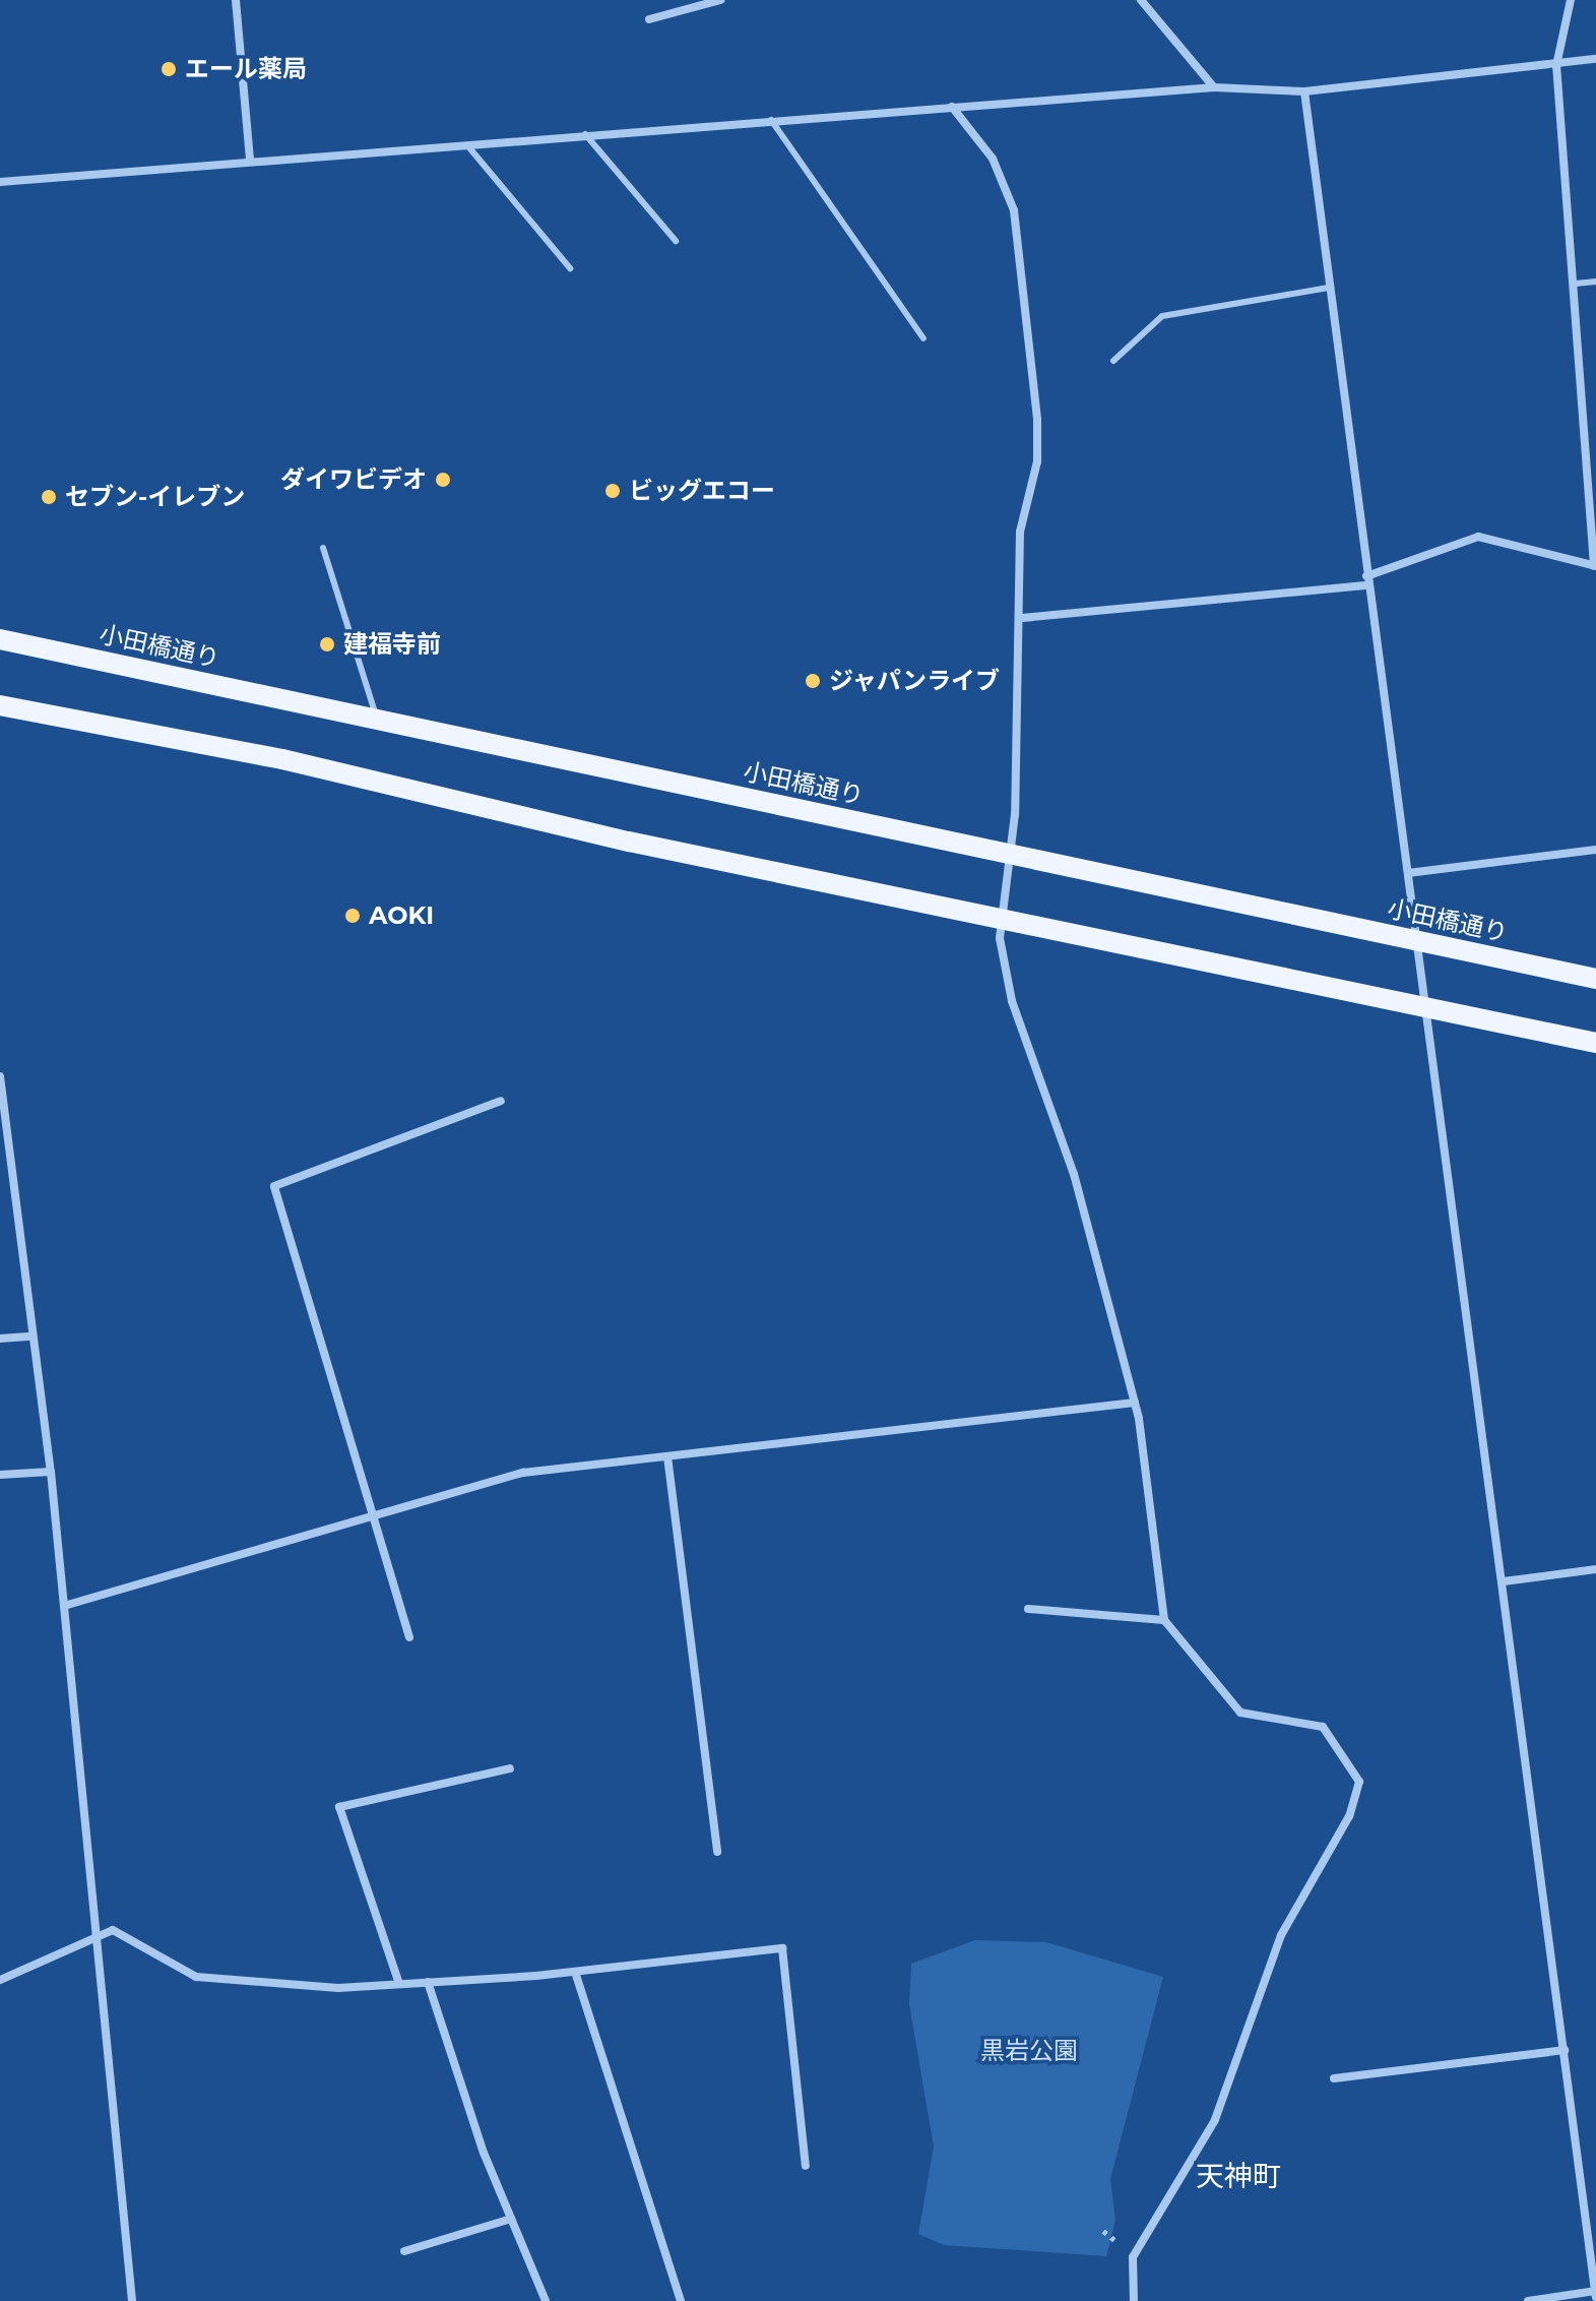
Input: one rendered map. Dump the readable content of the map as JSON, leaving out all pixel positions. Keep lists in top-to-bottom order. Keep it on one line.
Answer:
{"streets":{"main road":["小田橋通り"]},"districts":["天神町"],"parks":["黒岩公園"],"places":["エール薬局","ダイワビデオ","ビッグエコー","セブン-イレブン","建福寺前","ジャパンライブ","AOKI"]}
